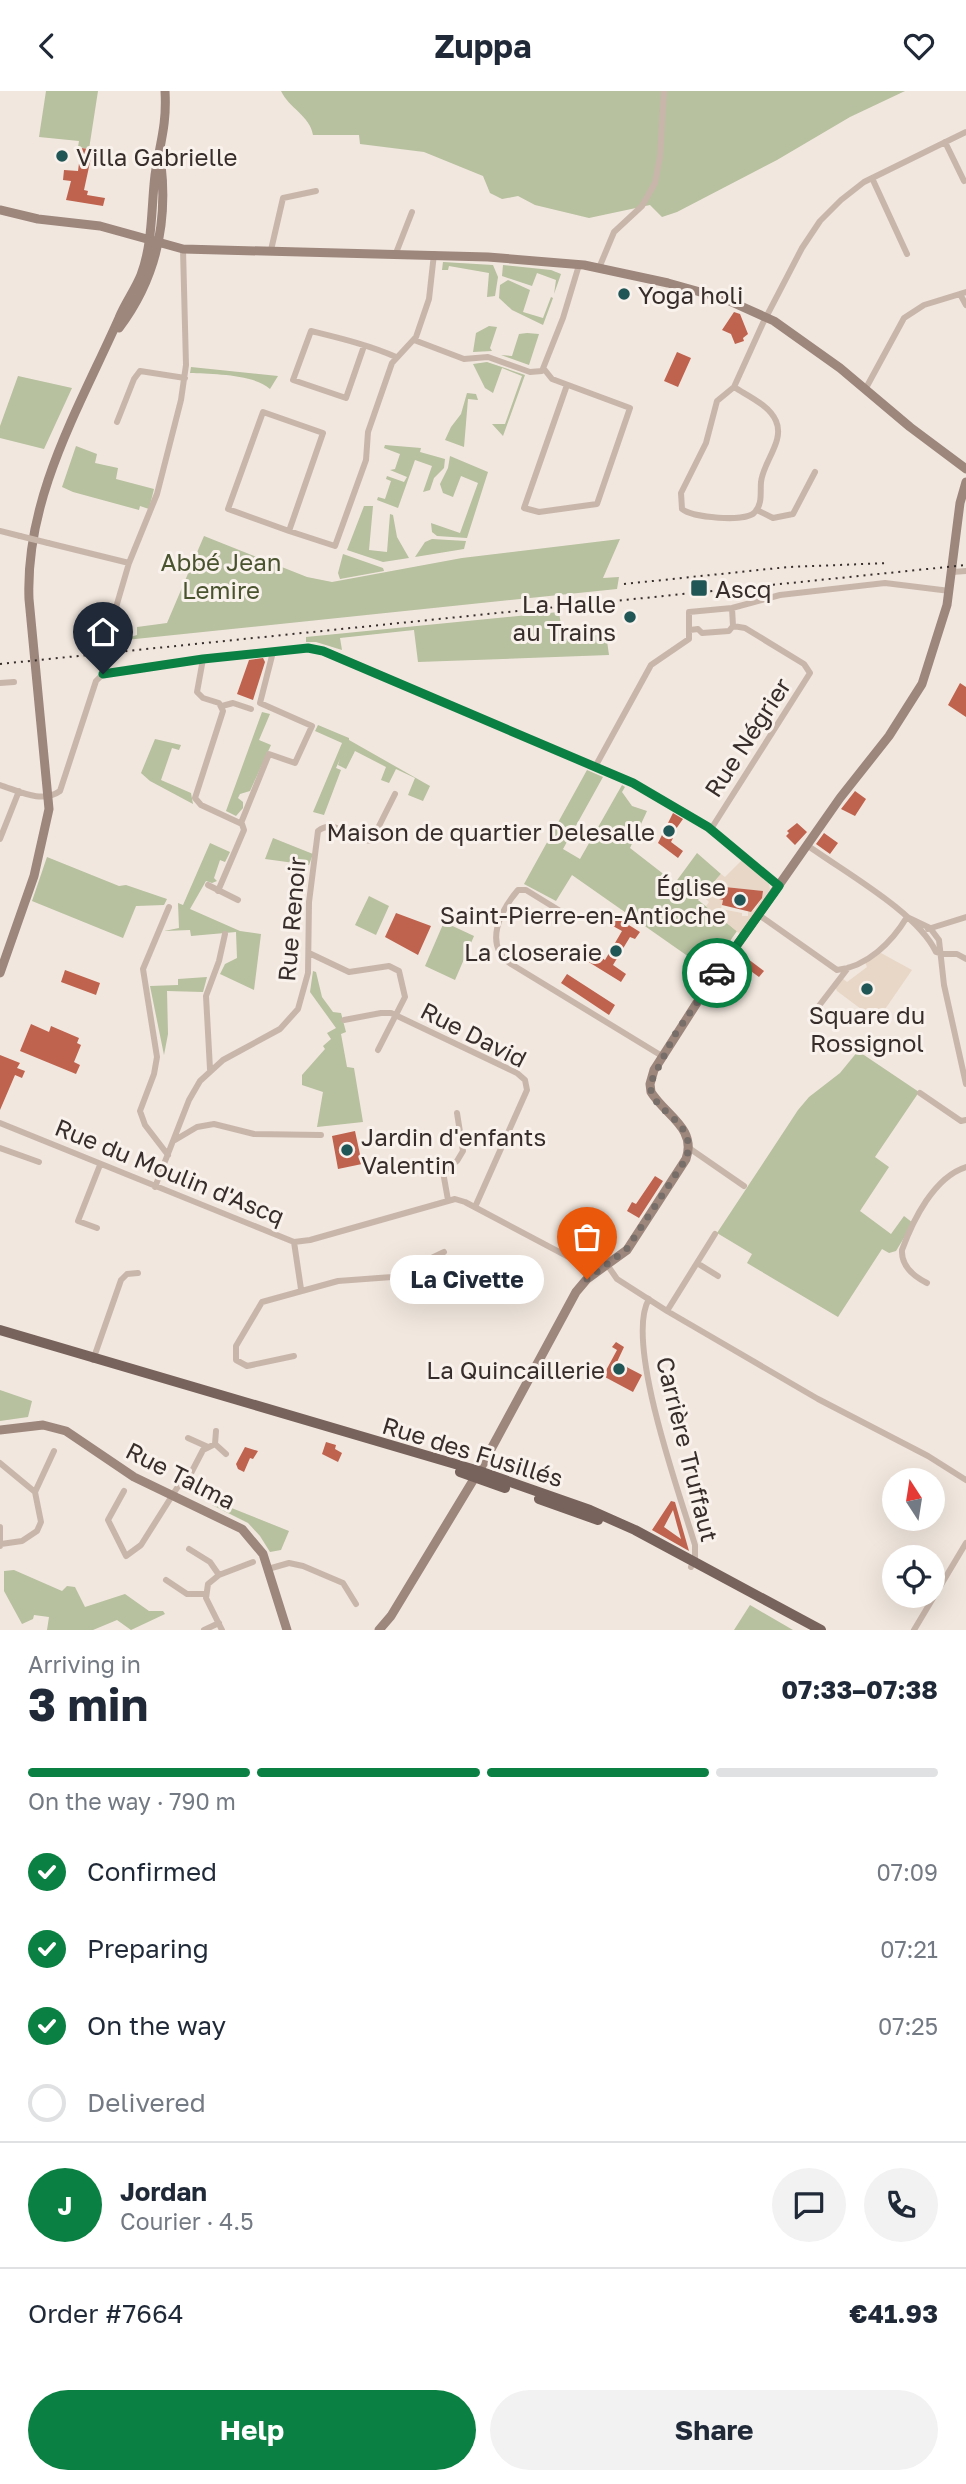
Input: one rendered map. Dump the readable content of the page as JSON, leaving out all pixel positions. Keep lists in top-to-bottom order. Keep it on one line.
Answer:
{"streets":{"main road":["Rue des Fusillés"],"street":["Rue Négrier","Rue Renoir","Rue David","Rue du Moulin d'Ascq","Carrière Truffaut","Rue Talma"]},"crossings":[["Rue Renoir","Rue du Moulin d'Ascq"],["Carrière Truffaut","Rue des Fusillés"]],"parks":["Abbé Jean Lemire"],"places":{"other":["Villa Gabrielle","Yoga holi","La Halle au Trains","Maison de quartier Delesalle","Église Saint-Pierre-en-Antioche","La closeraie","Square du Rossignol","Jardin d'enfants Valentin","La Civette","La Quincaillerie"],"transit":["Ascq"]},"north":"top","page":{"header":"Zuppa","bubble":"La Civette","heading":["3 min","Arriving in","07:33–07:38"],"panel":["Jordan","Courier · 4.5","Order #7664","€41.93"],"bar":"On the way · 790 m","list":[["Confirmed","07:09"],["Preparing","07:21"],["On the way","07:25"],"Delivered"],"round":"J","buttons":["Help","Share"]}}
